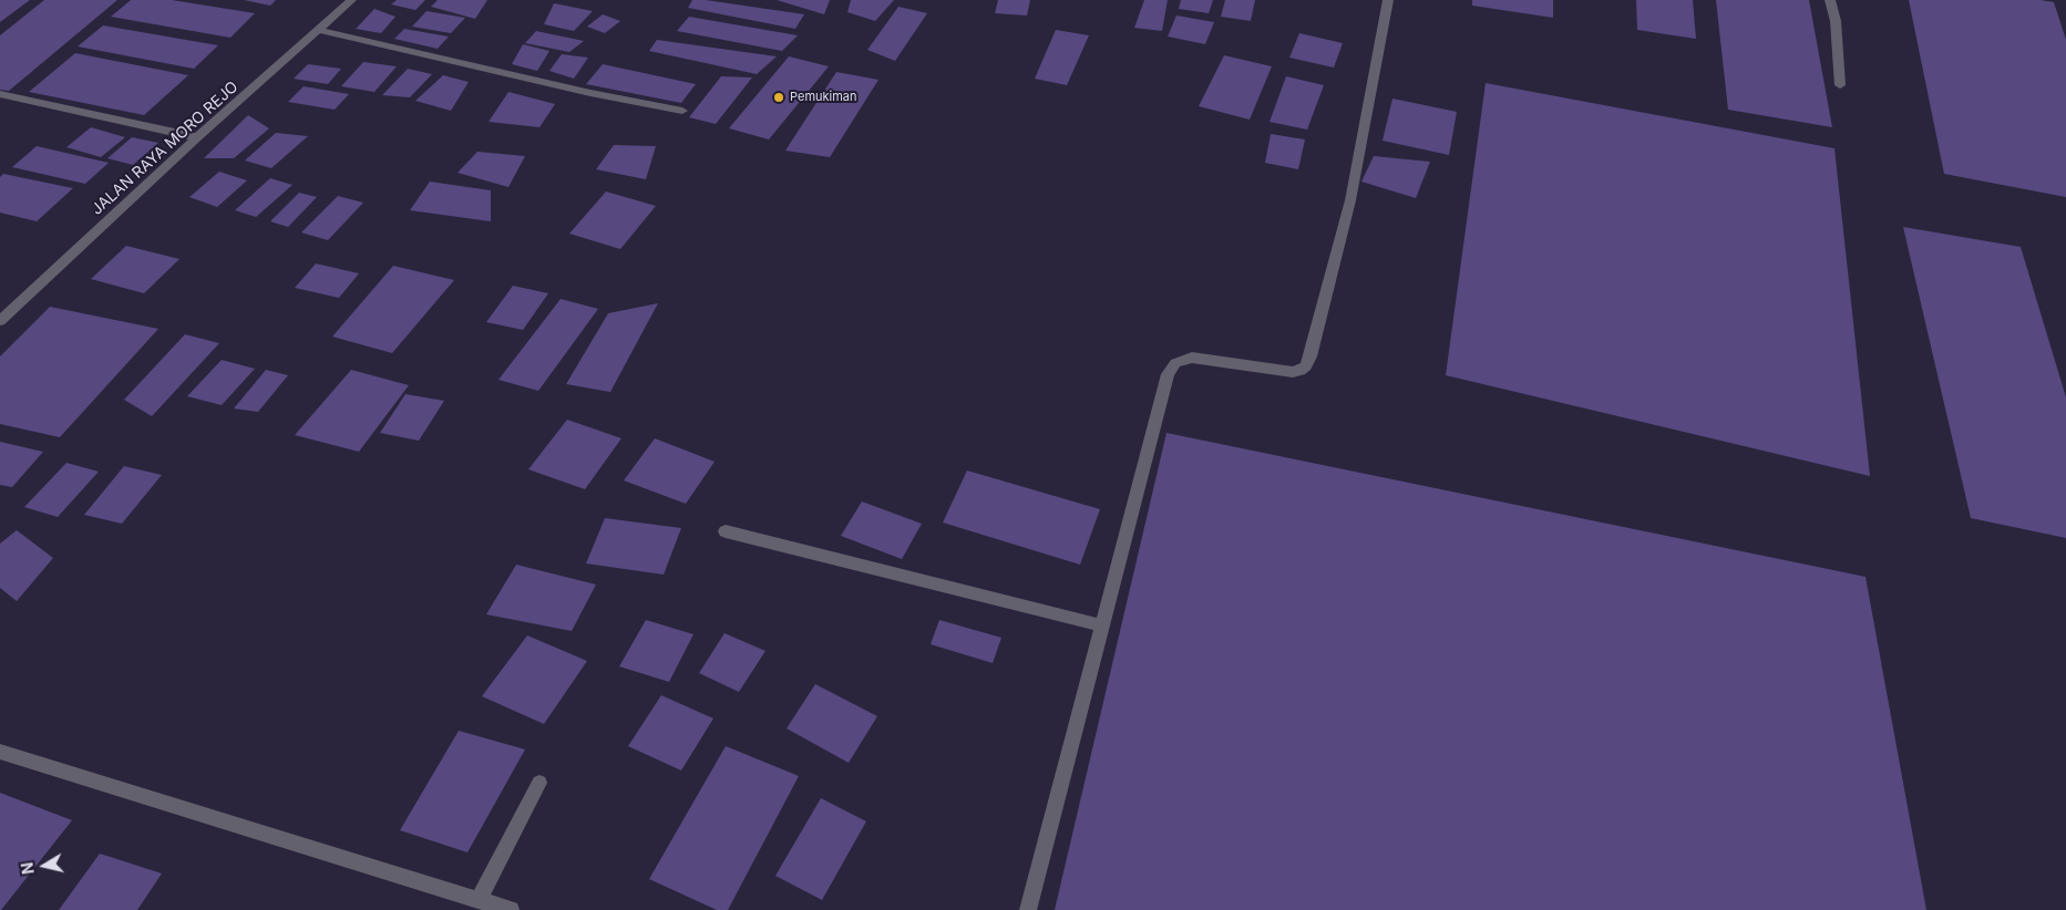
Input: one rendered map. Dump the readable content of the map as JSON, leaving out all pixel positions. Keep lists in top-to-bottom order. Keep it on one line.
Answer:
{"streets":{"street":["JALAN RAYA MORO REJO"]},"places":["Pemukiman"],"north":"left"}
